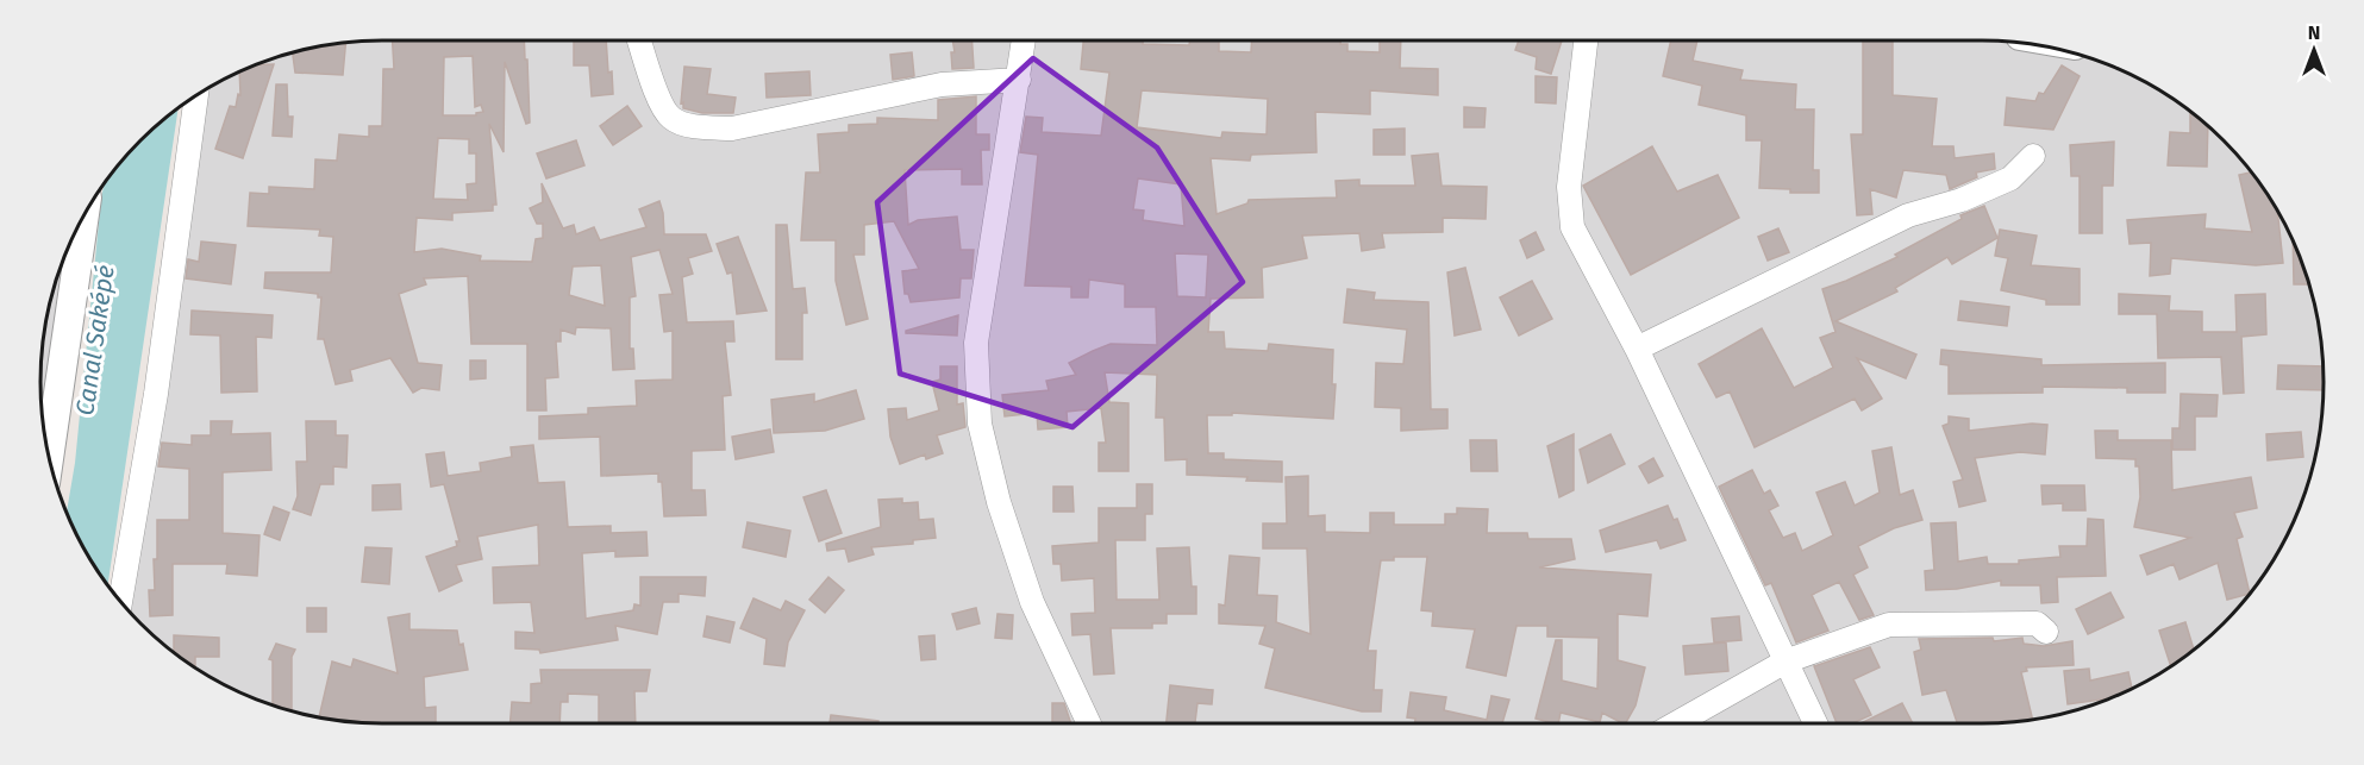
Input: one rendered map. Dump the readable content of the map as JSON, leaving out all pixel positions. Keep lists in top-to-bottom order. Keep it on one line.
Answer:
{"water":["Canal Saképé"],"north":"top"}
